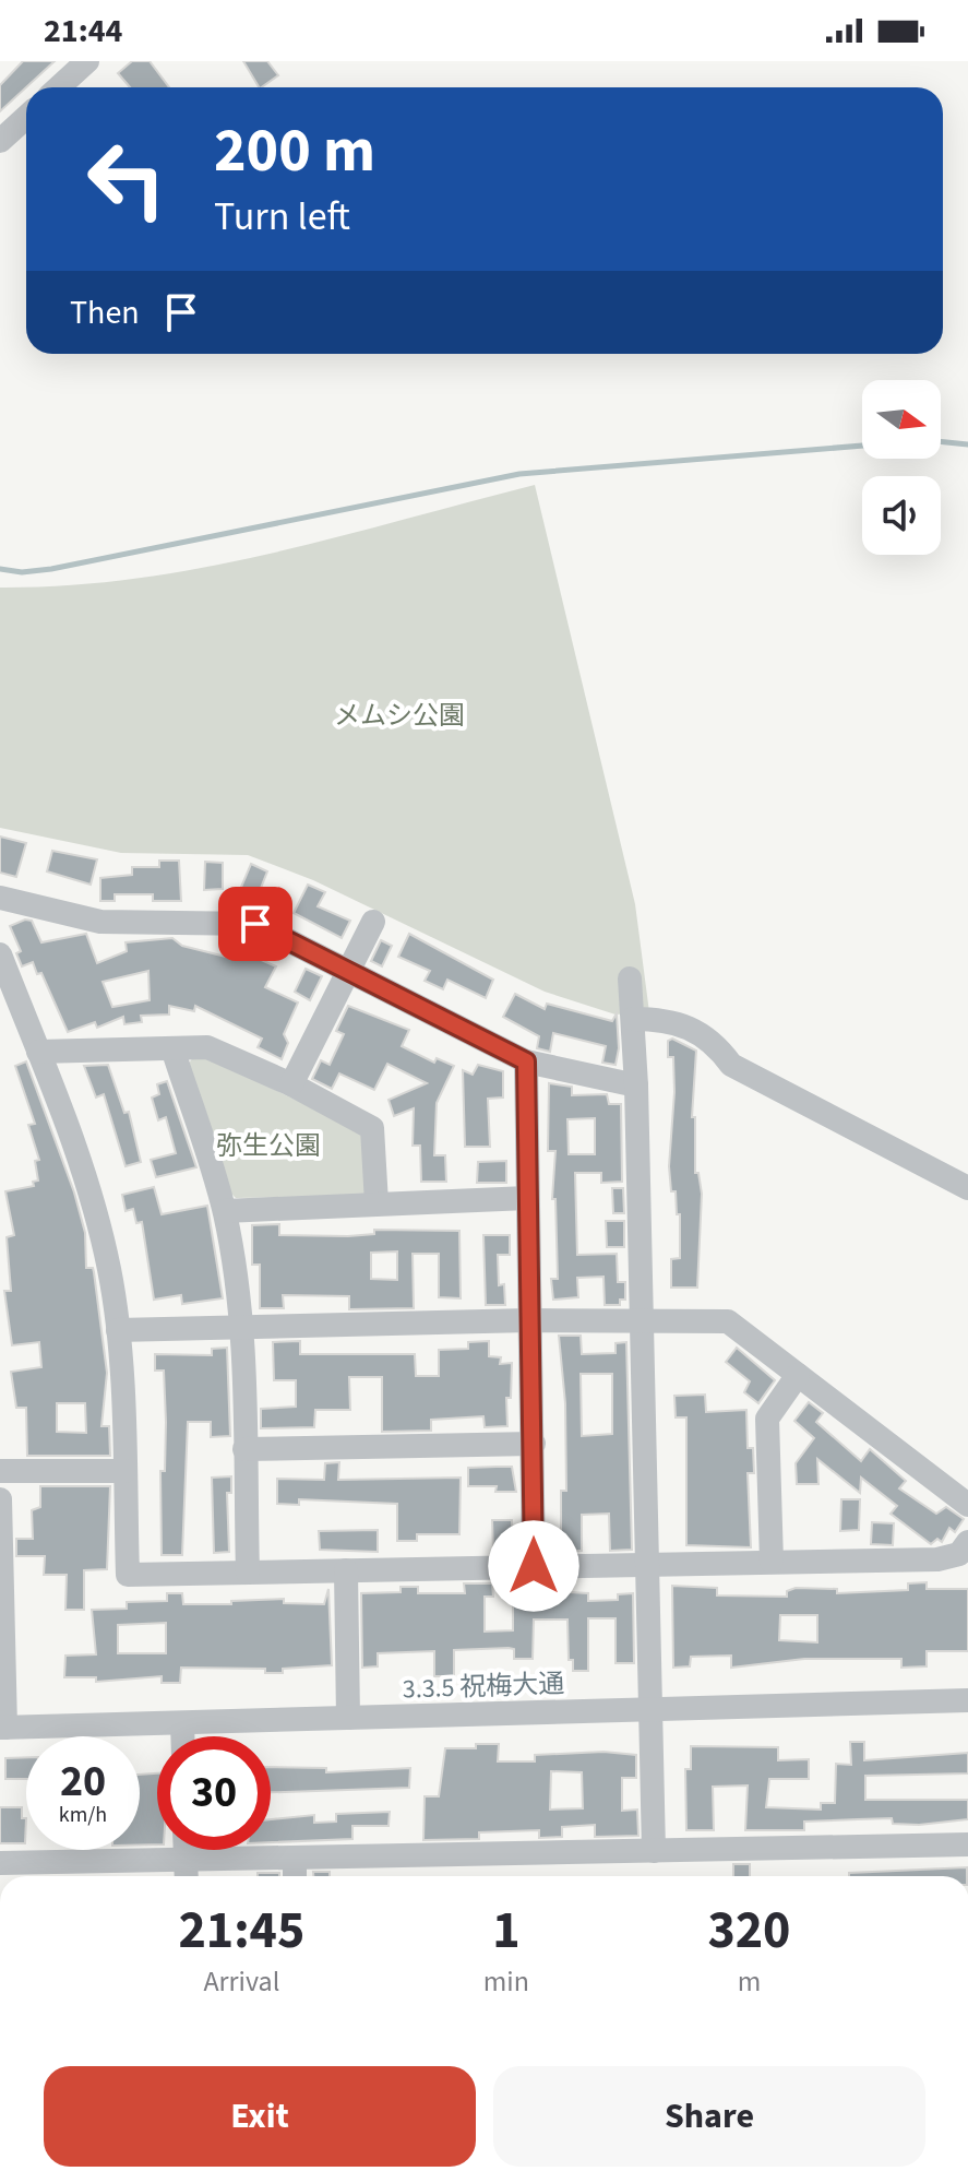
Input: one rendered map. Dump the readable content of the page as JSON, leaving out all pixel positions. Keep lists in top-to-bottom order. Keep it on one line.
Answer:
{"streets":{"street":["3.3.5 祝梅大通"]},"parks":["メムシ公園","弥生公園"],"north":"right","page":{"status":"21:44","turn":["200 m","Turn left"],"then":"Then","speed":"20 km/h","limit":"30","eta":["21:45","Arrival","1","min","320","m"],"buttons":["Exit","Share"]}}
